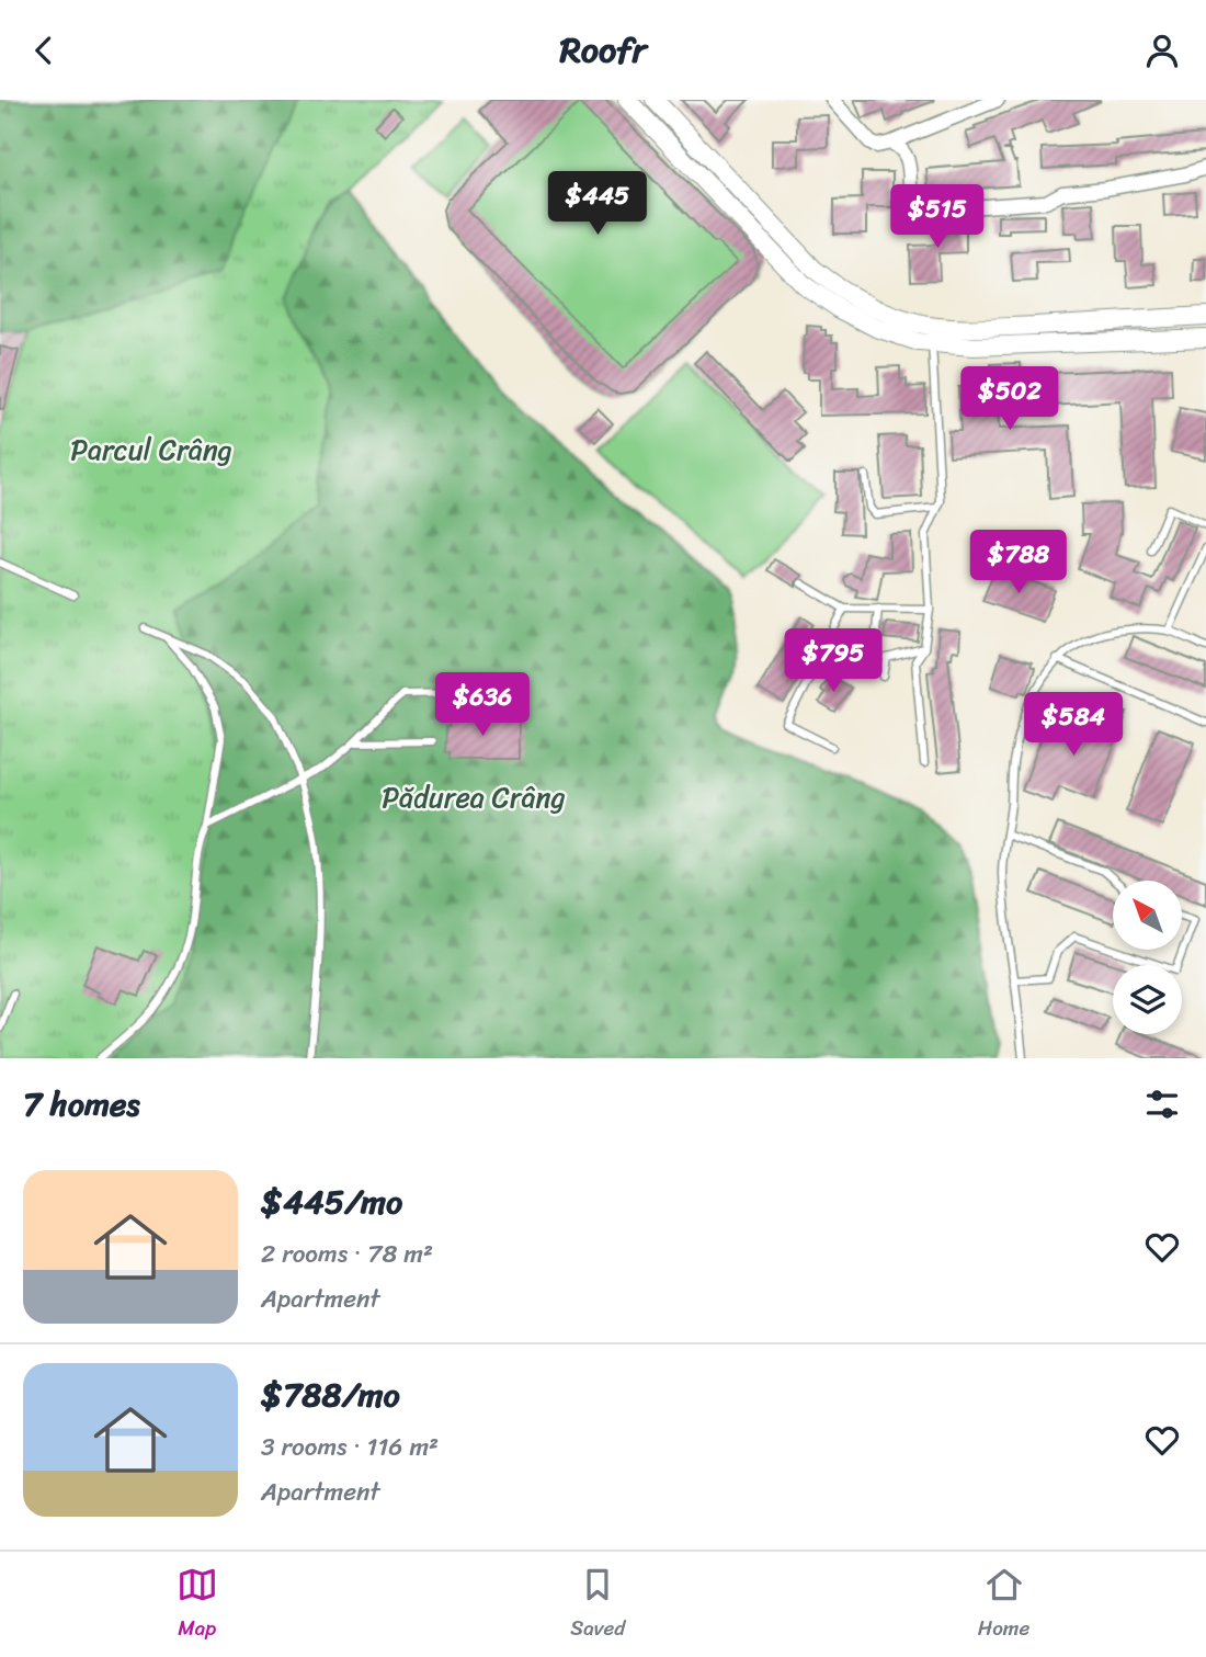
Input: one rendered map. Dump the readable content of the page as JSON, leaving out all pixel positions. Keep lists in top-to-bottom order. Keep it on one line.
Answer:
{"parks":["Parcul Crâng","Pădurea Crâng"],"north":"top left","page":{"header":"Roofr","price":["$445","$515","$502","$788","$795","$636","$584"],"heading":"7 homes","list":[{"name":"$445/mo","note":"2 rooms · 78 m² · Apartment"},{"name":"$788/mo","note":"3 rooms · 116 m² · Apartment"}],"tabs":["Map","Saved","Home"]}}
